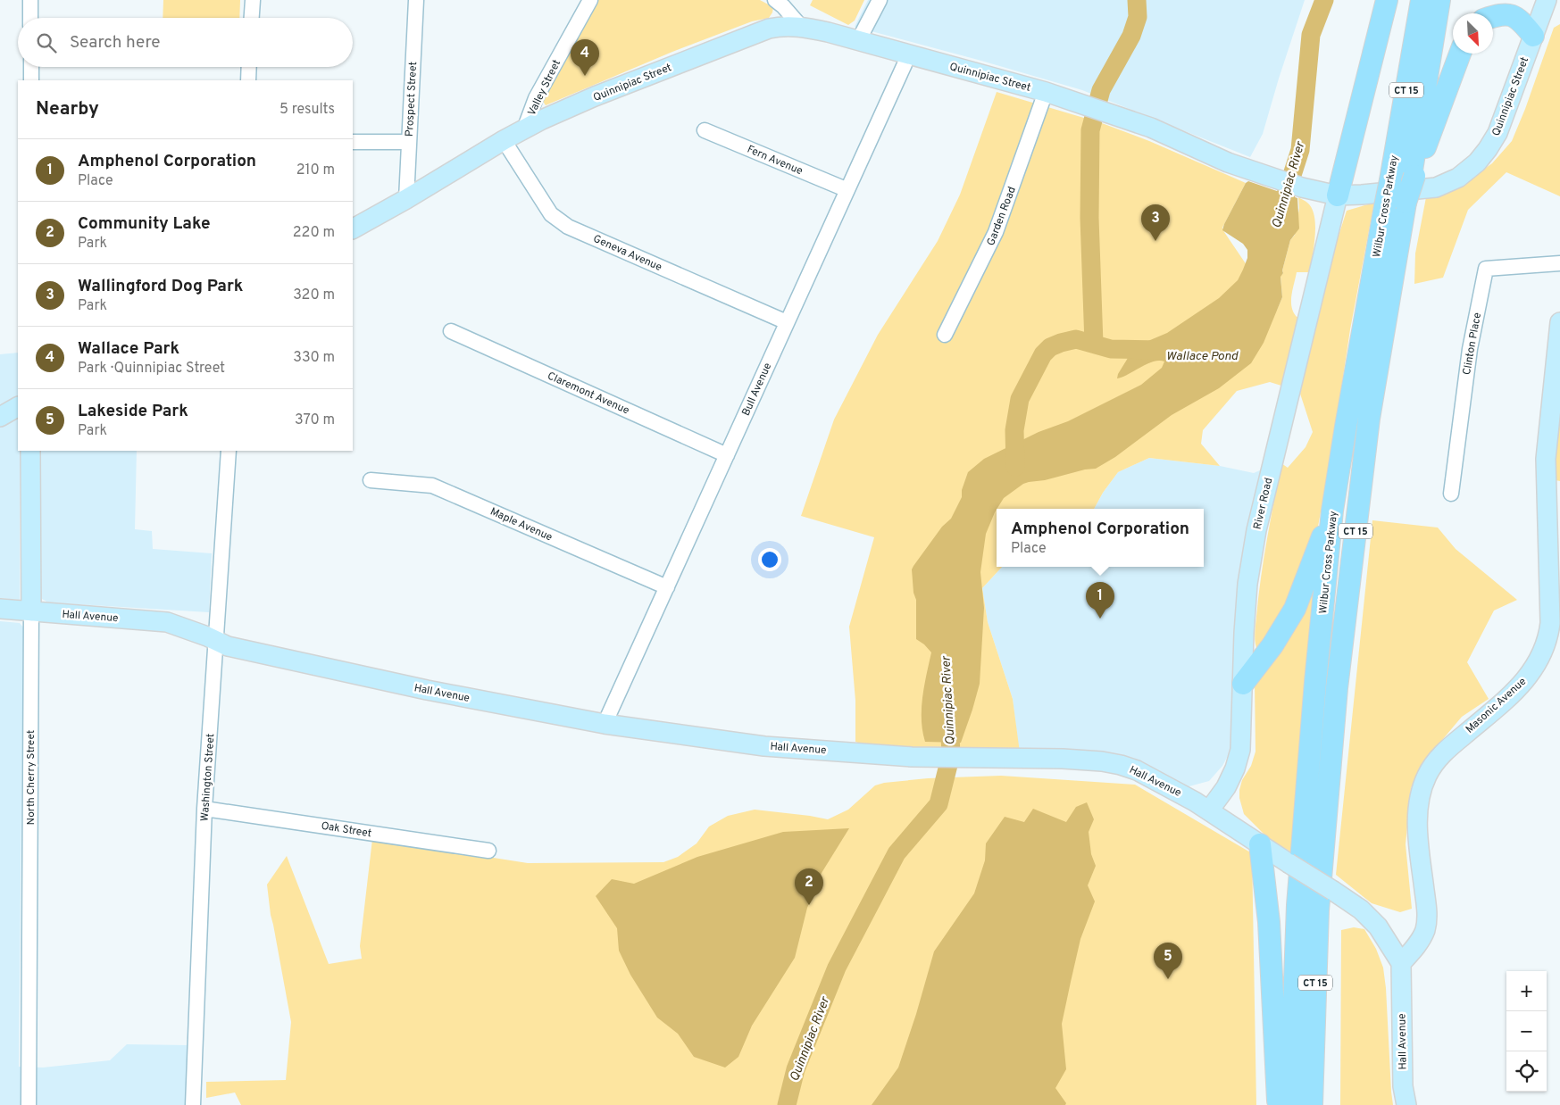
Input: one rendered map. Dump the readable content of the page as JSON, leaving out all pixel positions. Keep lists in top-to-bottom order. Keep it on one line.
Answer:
{"streets":{"highway":["CT 15","Wilbur Cross Parkway"],"main road":["Quinnipiac Street","River Road","Hall Avenue","Masonic Avenue","North Cherry Street"],"street":["Valley Street","Prospect Street","Fern Avenue","Garden Road","Geneva Avenue","Clinton Place","Bull Avenue","Claremont Avenue","Maple Avenue","Washington Street","Oak Street"]},"crossings":[["Quinnipiac Street","Valley Street"],["Quinnipiac Street","Prospect Street"],["Quinnipiac Street","Garden Road"],["Quinnipiac Street","Geneva Avenue"],["Quinnipiac Street","Bull Avenue"],["Quinnipiac Street","River Road"],["Fern Avenue","Bull Avenue"],["Geneva Avenue","Bull Avenue"],["Bull Avenue","Claremont Avenue"],["Bull Avenue","Maple Avenue"],["Bull Avenue","Hall Avenue"],["River Road","Hall Avenue"],["Hall Avenue","Masonic Avenue"],["Hall Avenue","North Cherry Street"],["Hall Avenue","Washington Street"],["Washington Street","Oak Street"]],"water":["Quinnipiac River","Wallace Pond"],"north":"bottom right","page":{"search":"Search here","pins":["4","3","1","2","5"],"heading":["Nearby","5 results"],"list":[{"mark":"1","name":"Amphenol Corporation","note":"Place","value":"210 m"},{"mark":"2","name":"Community Lake","note":"Park","value":"220 m"},{"mark":"3","name":"Wallingford Dog Park","note":"Park","value":"320 m"},{"mark":"4","name":"Wallace Park","note":"Park · Quinnipiac Street","value":"330 m"},{"mark":"5","name":"Lakeside Park","note":"Park","value":"370 m"}],"popup":["Amphenol Corporation","Place"],"map_buttons":["+","−"]}}
